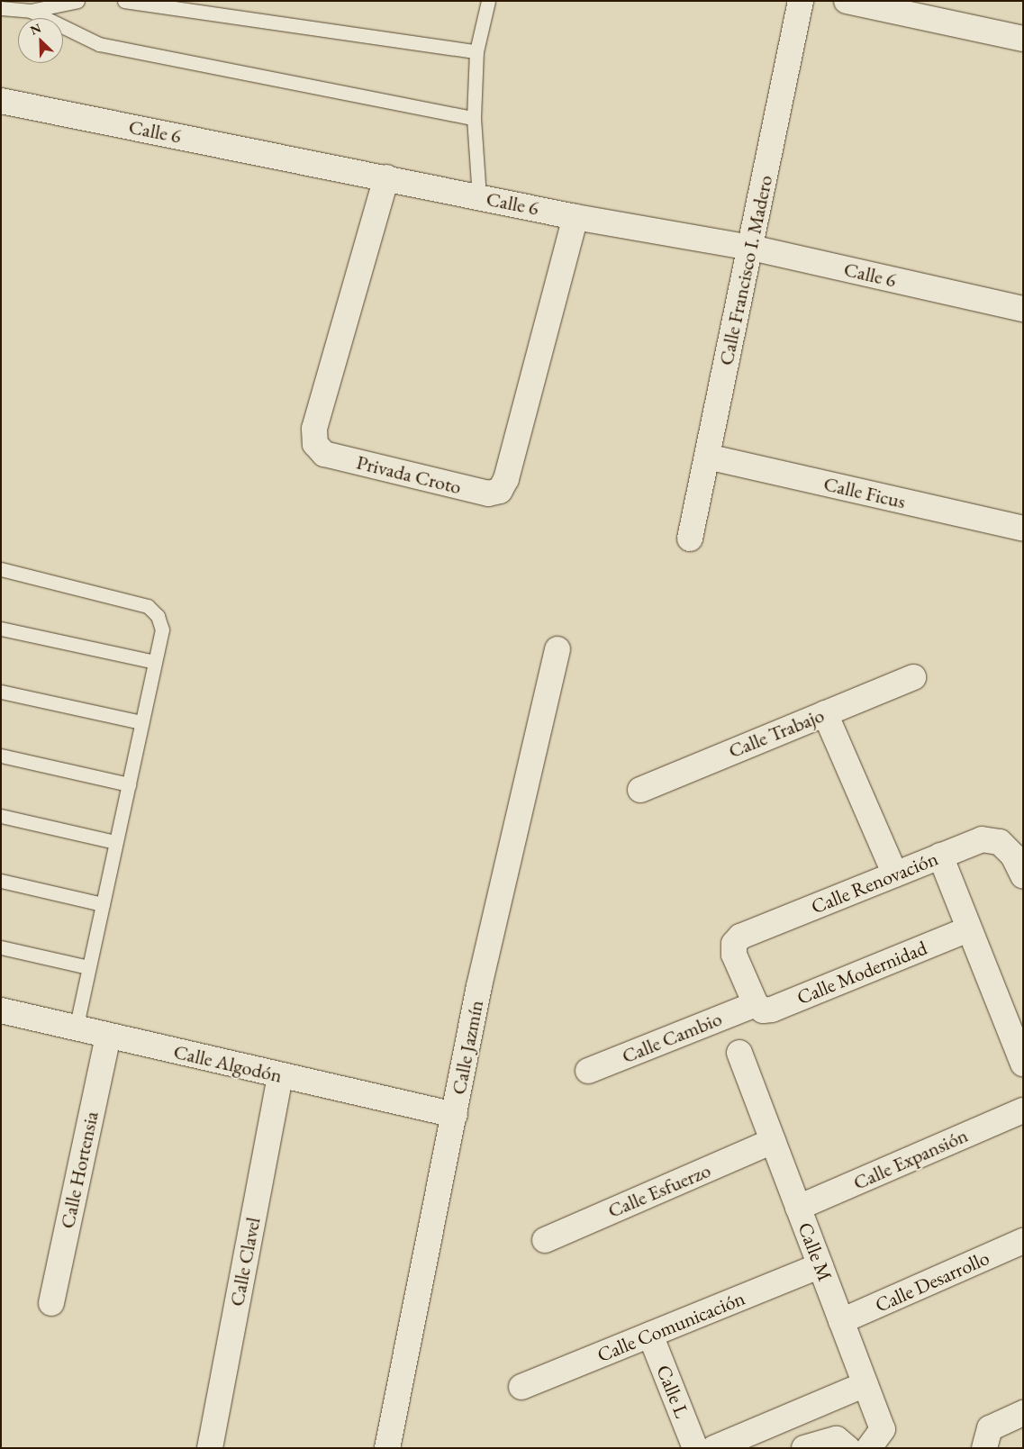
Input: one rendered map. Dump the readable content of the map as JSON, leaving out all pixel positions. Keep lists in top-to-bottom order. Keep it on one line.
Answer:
{"streets":{"street":["Calle 6","Calle Francisco I. Madero","Privada Croto","Calle Ficus","Calle Trabajo","Calle Renovación","Calle Modernidad","Calle Cambio","Calle Jazmín","Calle Algodón","Calle Expansión","Calle Hortensia","Calle Esfuerzo","Calle M","Calle Clavel","Calle Desarrollo","Calle Comunicación","Calle L"]},"crossings":[["Calle 6","Calle Francisco I. Madero"],["Calle 6","Privada Croto"],["Calle Francisco I. Madero","Calle Ficus"],["Calle Renovación","Calle Modernidad"],["Calle Renovación","Calle Cambio"],["Calle Modernidad","Calle Cambio"],["Calle Jazmín","Calle Algodón"],["Calle Algodón","Calle Hortensia"],["Calle Algodón","Calle Clavel"],["Calle Expansión","Calle M"],["Calle Esfuerzo","Calle M"],["Calle M","Calle Desarrollo"],["Calle M","Calle Comunicación"],["Calle Comunicación","Calle L"]],"north":"top left"}
